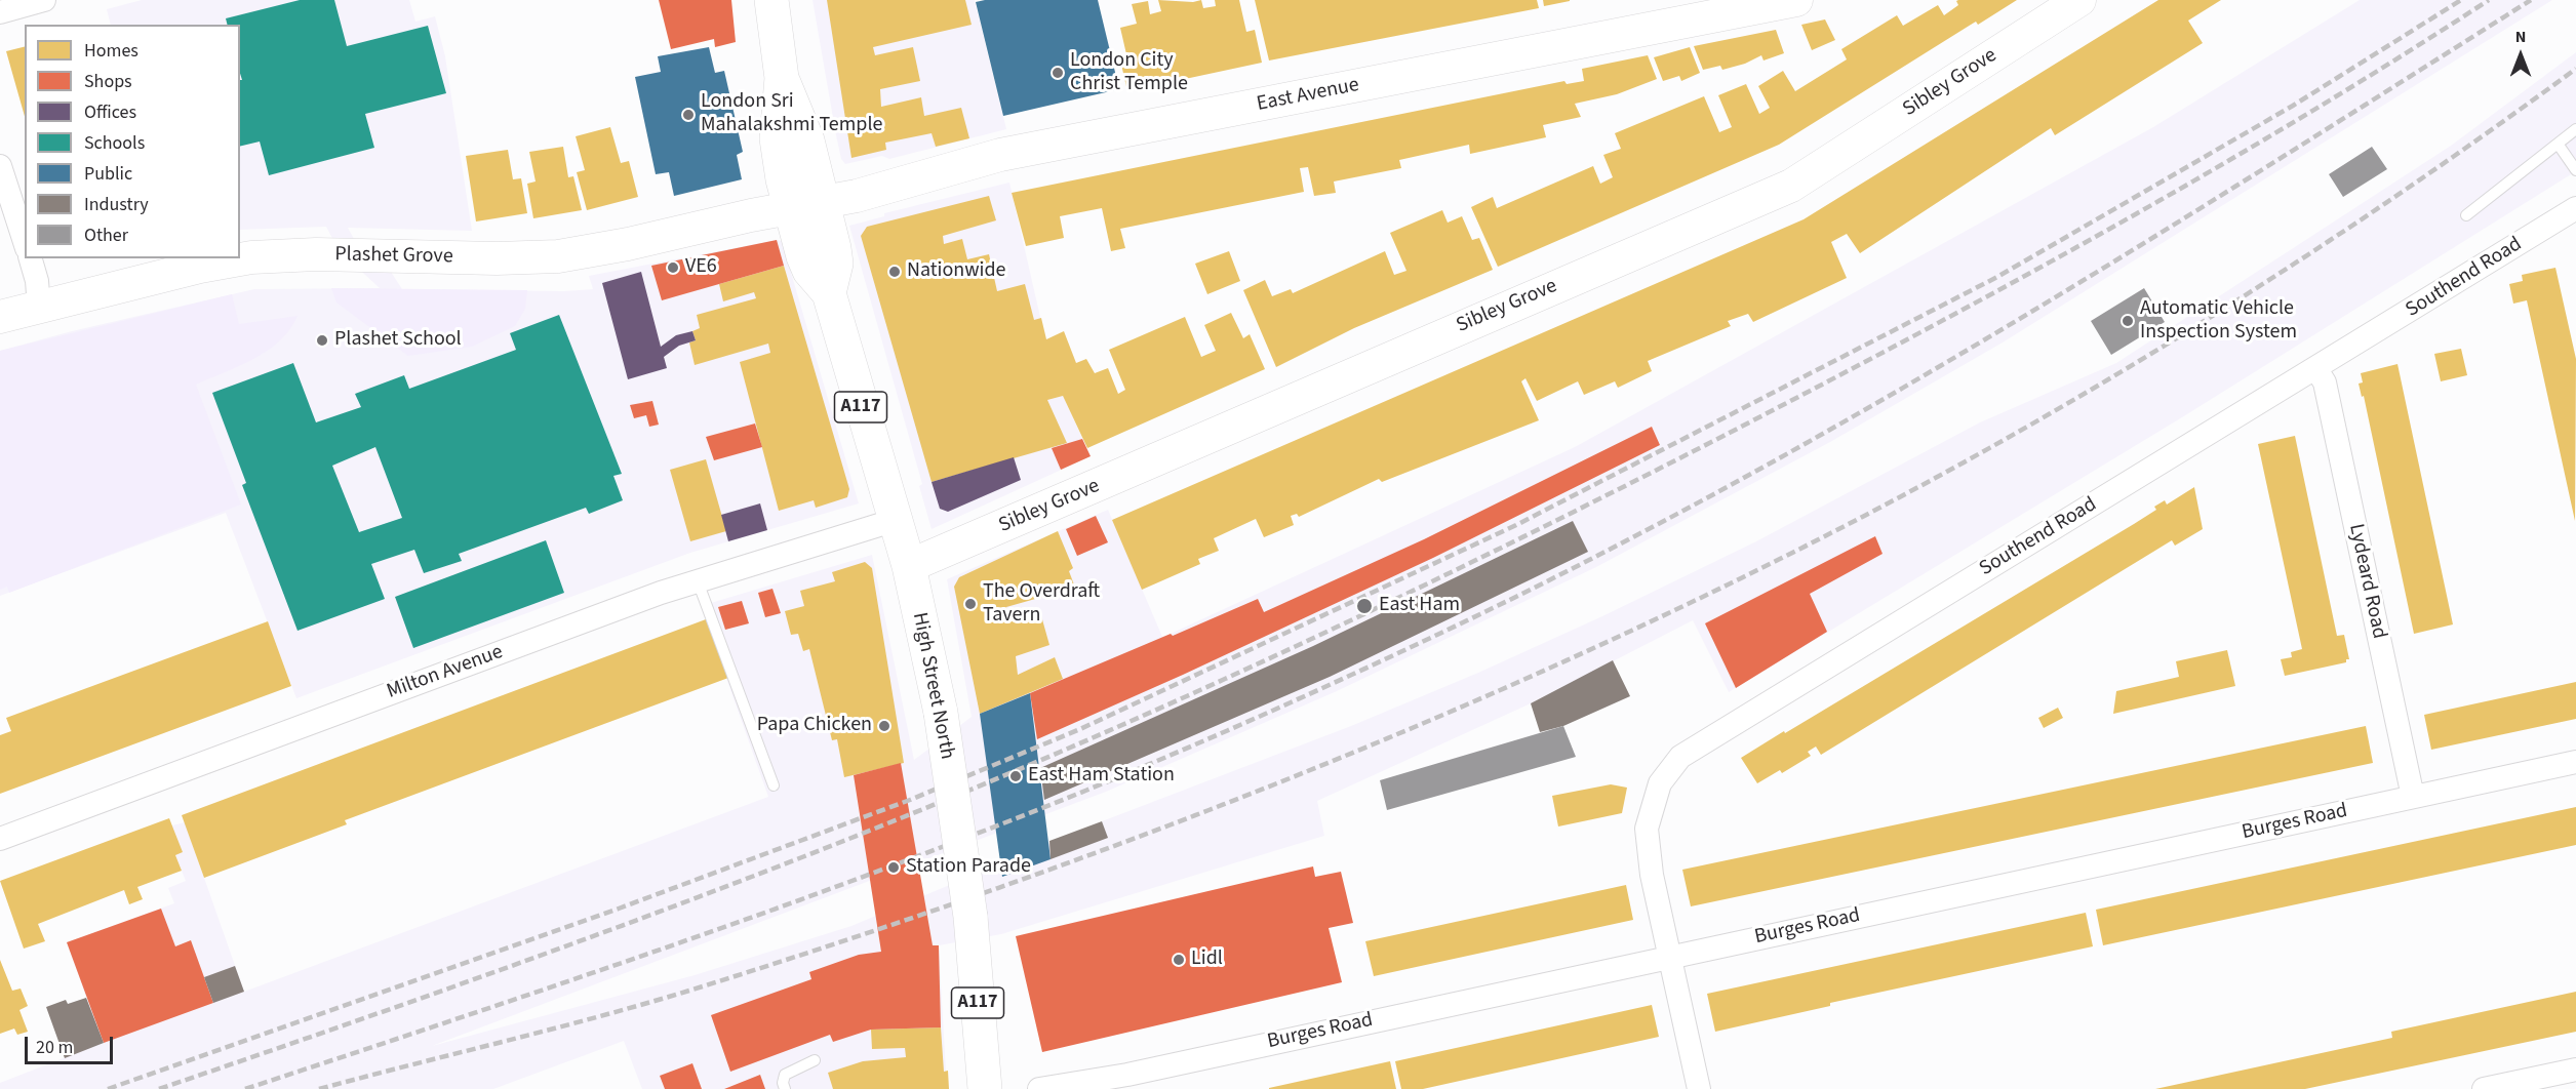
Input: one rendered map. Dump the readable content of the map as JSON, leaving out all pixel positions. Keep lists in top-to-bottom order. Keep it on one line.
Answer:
{"streets":{"main road":["Sibley Grove","East Avenue","Plashet Grove","A117","High Street North"],"street":["Southend Road","Lydeard Road","Milton Avenue","Burges Road"]},"crossings":[["Sibley Grove","High Street North"],["East Avenue","Plashet Grove"],["East Avenue","High Street North"],["Plashet Grove","High Street North"],["Southend Road","Lydeard Road"],["Southend Road","Burges Road"],["Lydeard Road","Burges Road"],["Milton Avenue","High Street North"]],"places":["London City Christ Temple","London Sri Mahalakshmi Temple","VE6","Nationwide","Automatic Vehicle Inspection System","Plashet School","The Overdraft Tavern","East Ham","Papa Chicken","East Ham Station","Station Parade","Lidl"],"legend":["Homes","Shops","Offices","Schools","Public","Industry","Other"],"scale_bar":"20 m","north":"top"}
